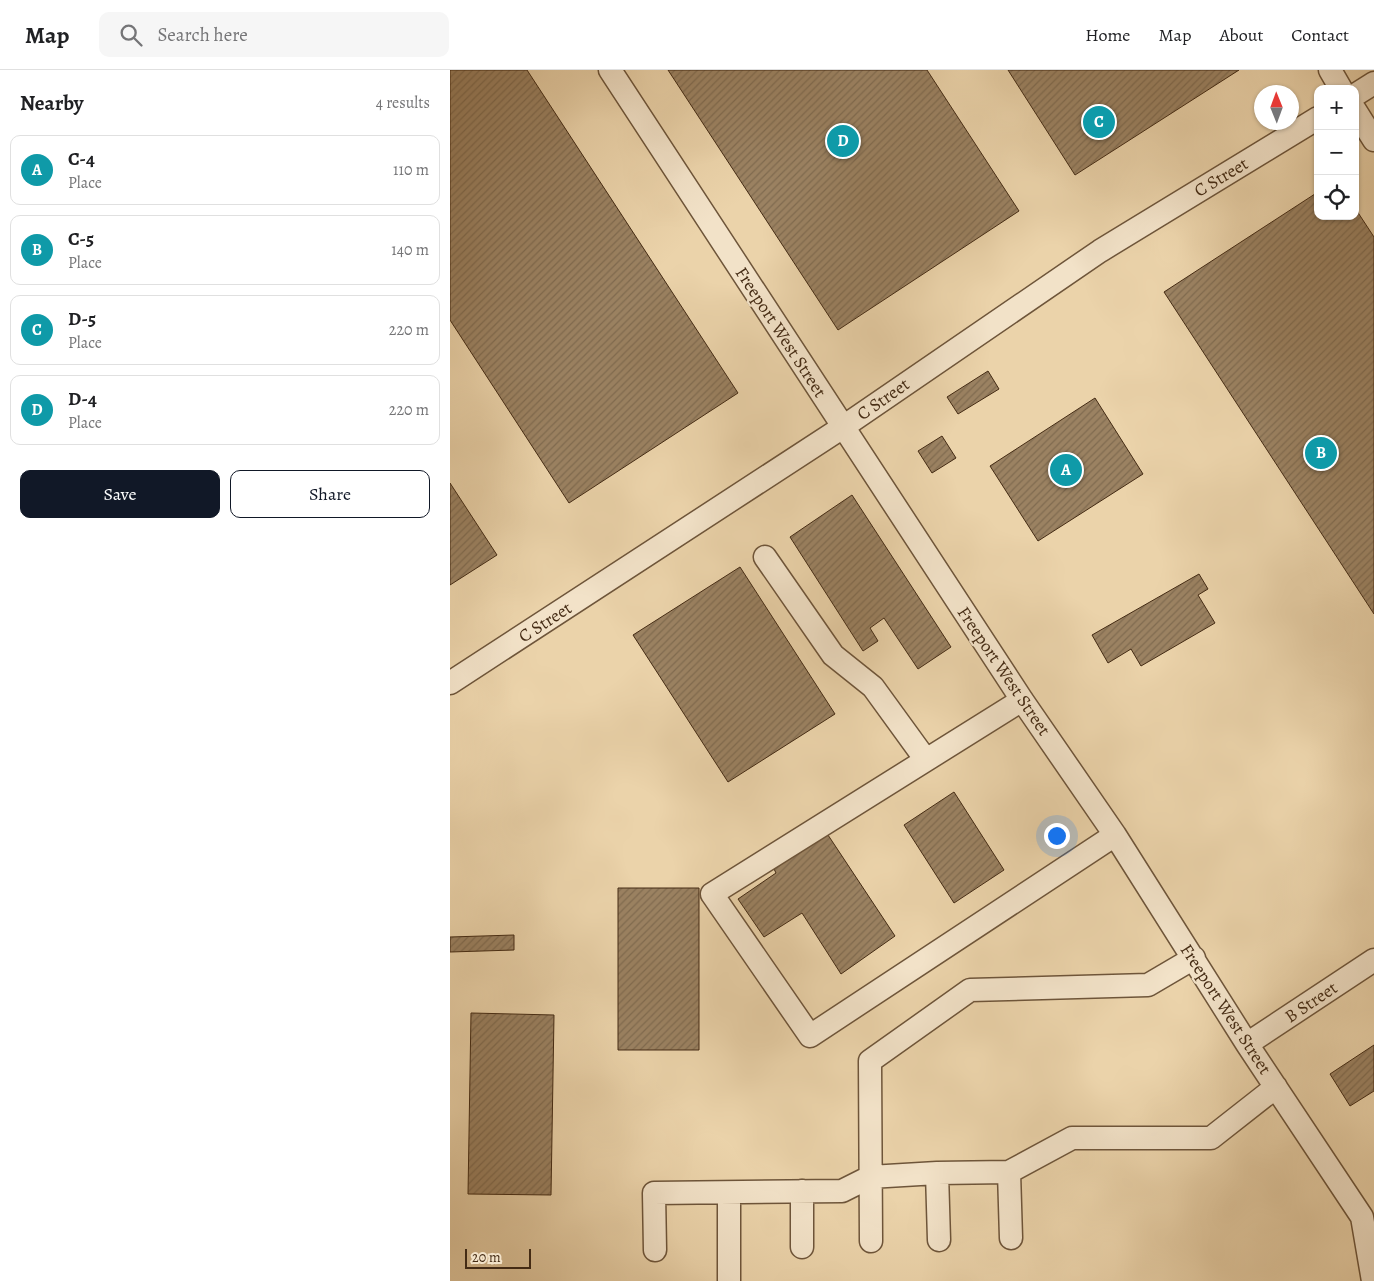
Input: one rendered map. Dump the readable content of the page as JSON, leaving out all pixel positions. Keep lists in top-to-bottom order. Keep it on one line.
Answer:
{"streets":{"lane":["C Street","Freeport West Street","B Street"]},"crossings":[["C Street","Freeport West Street"],["Freeport West Street","B Street"]],"scale_bar":"20 m","north":"top","page":{"header":"Map","search":"Search here","nav":["Home","Map","About","Contact"],"heading":["Nearby","4 results"],"map_buttons":["+","−"],"pins":["C","D","B","A"],"list":[{"mark":"A","name":"C-4","note":"Place","value":"110 m"},{"mark":"B","name":"C-5","note":"Place","value":"140 m"},{"mark":"C","name":"D-5","note":"Place","value":"220 m"},{"mark":"D","name":"D-4","note":"Place","value":"220 m"}],"buttons":["Save","Share"],"scale":"20 m"}}
